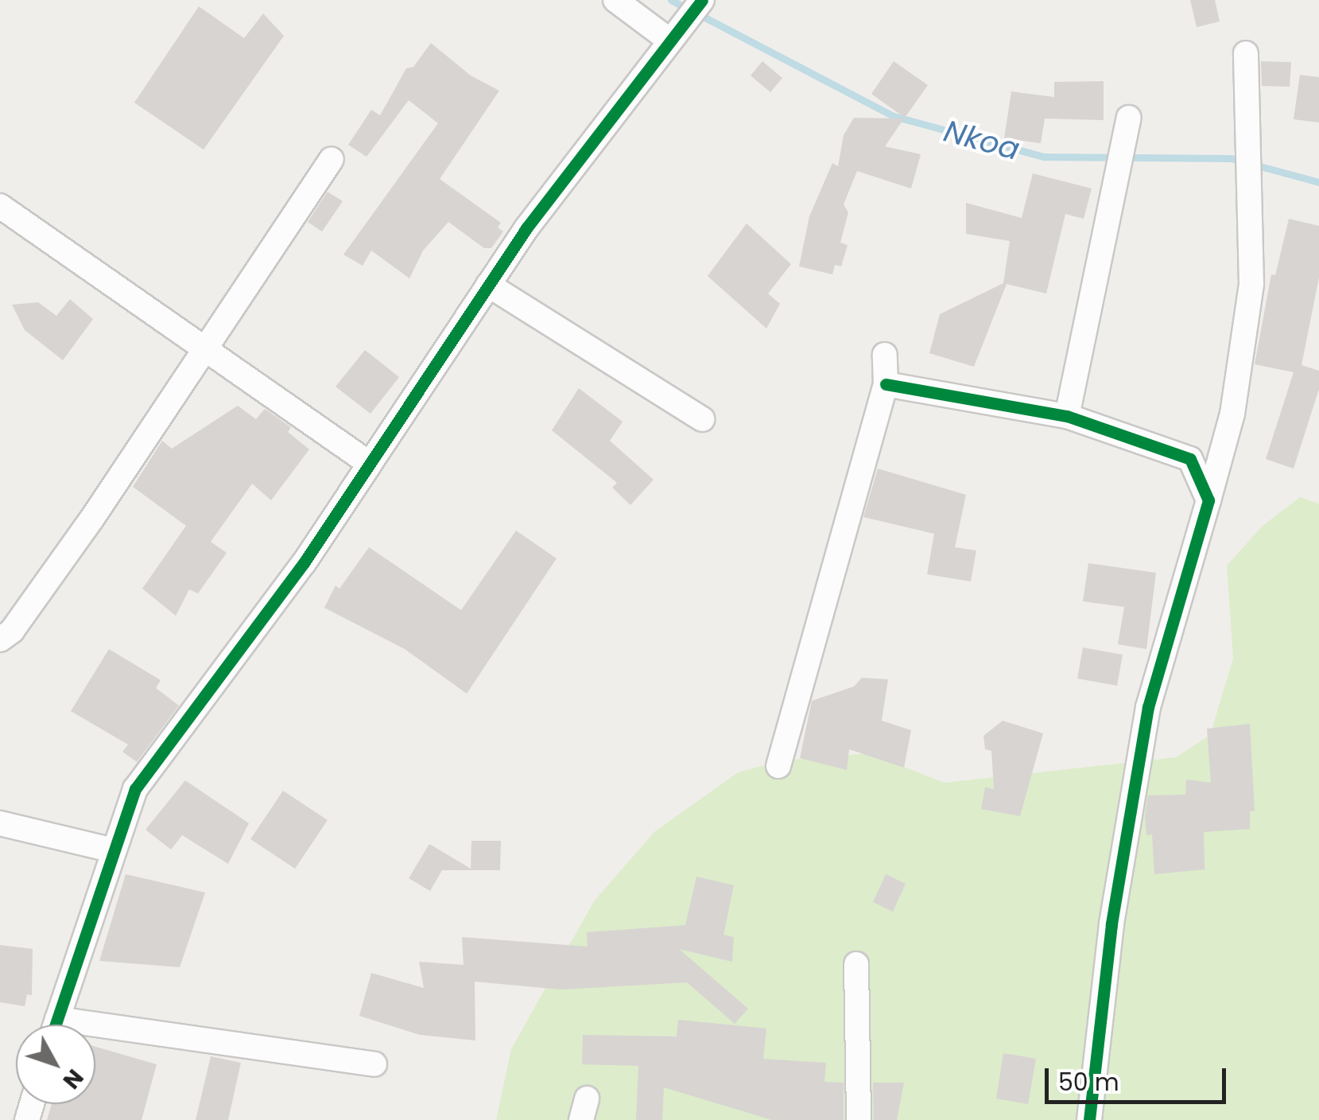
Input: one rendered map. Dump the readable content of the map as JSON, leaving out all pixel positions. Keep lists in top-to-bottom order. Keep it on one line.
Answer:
{"water":["Nkoa"],"scale_bar":"50 m","north":"bottom right"}
